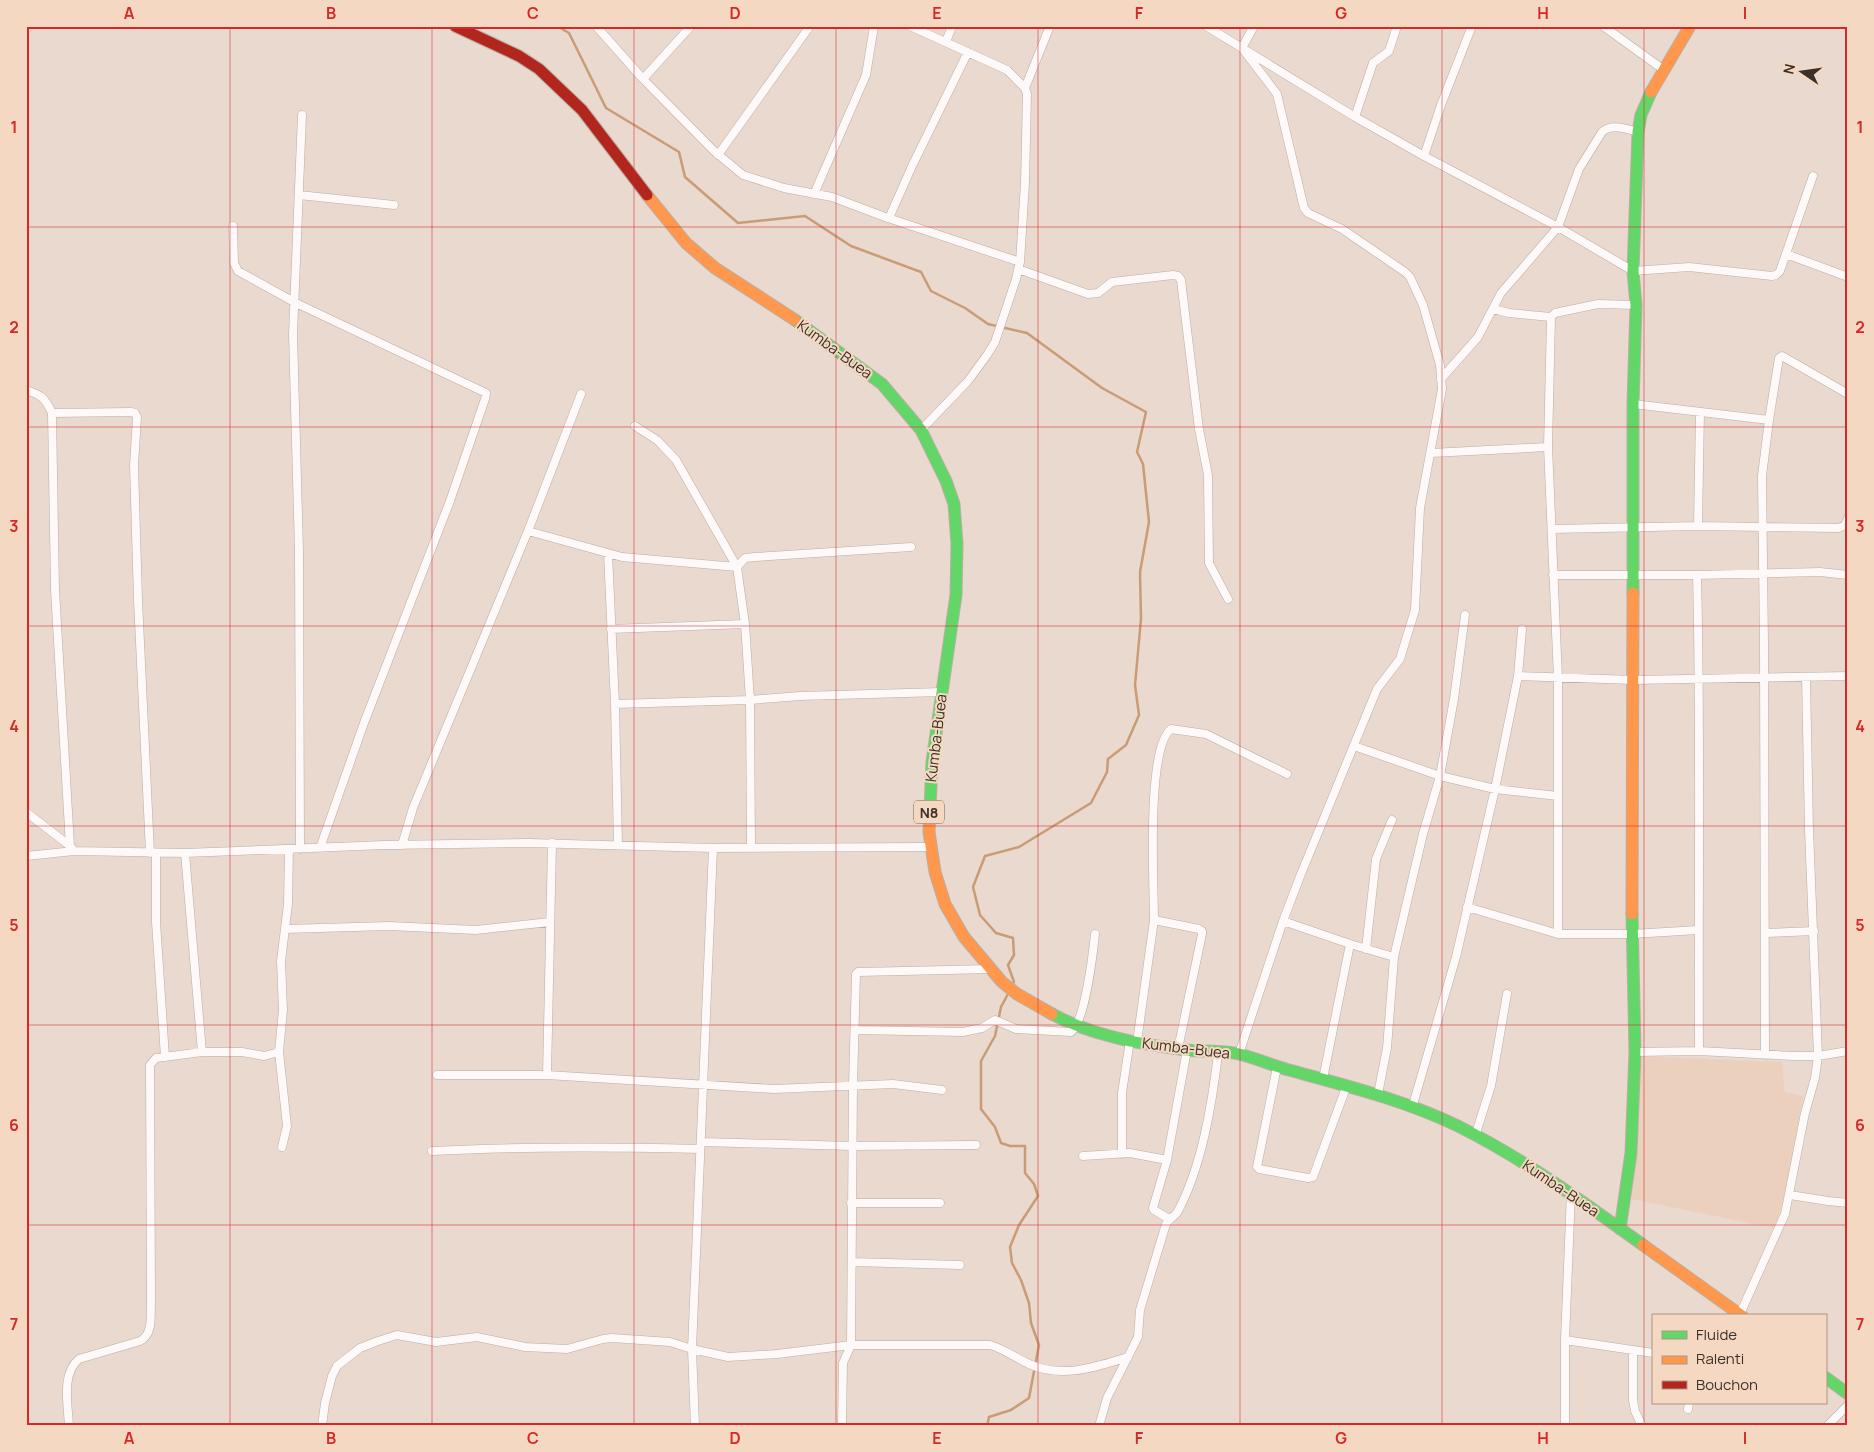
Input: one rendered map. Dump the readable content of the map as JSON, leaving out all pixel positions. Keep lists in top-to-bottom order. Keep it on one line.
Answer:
{"streets":{"main road":["Kumba-Buea","N8"]},"legend":["Fluide","Ralenti","Bouchon"],"north":"left","grid":{"columns":["A","B","C","D","E","F","G","H","I"],"rows":["1","2","3","4","5","6","7"]}}
